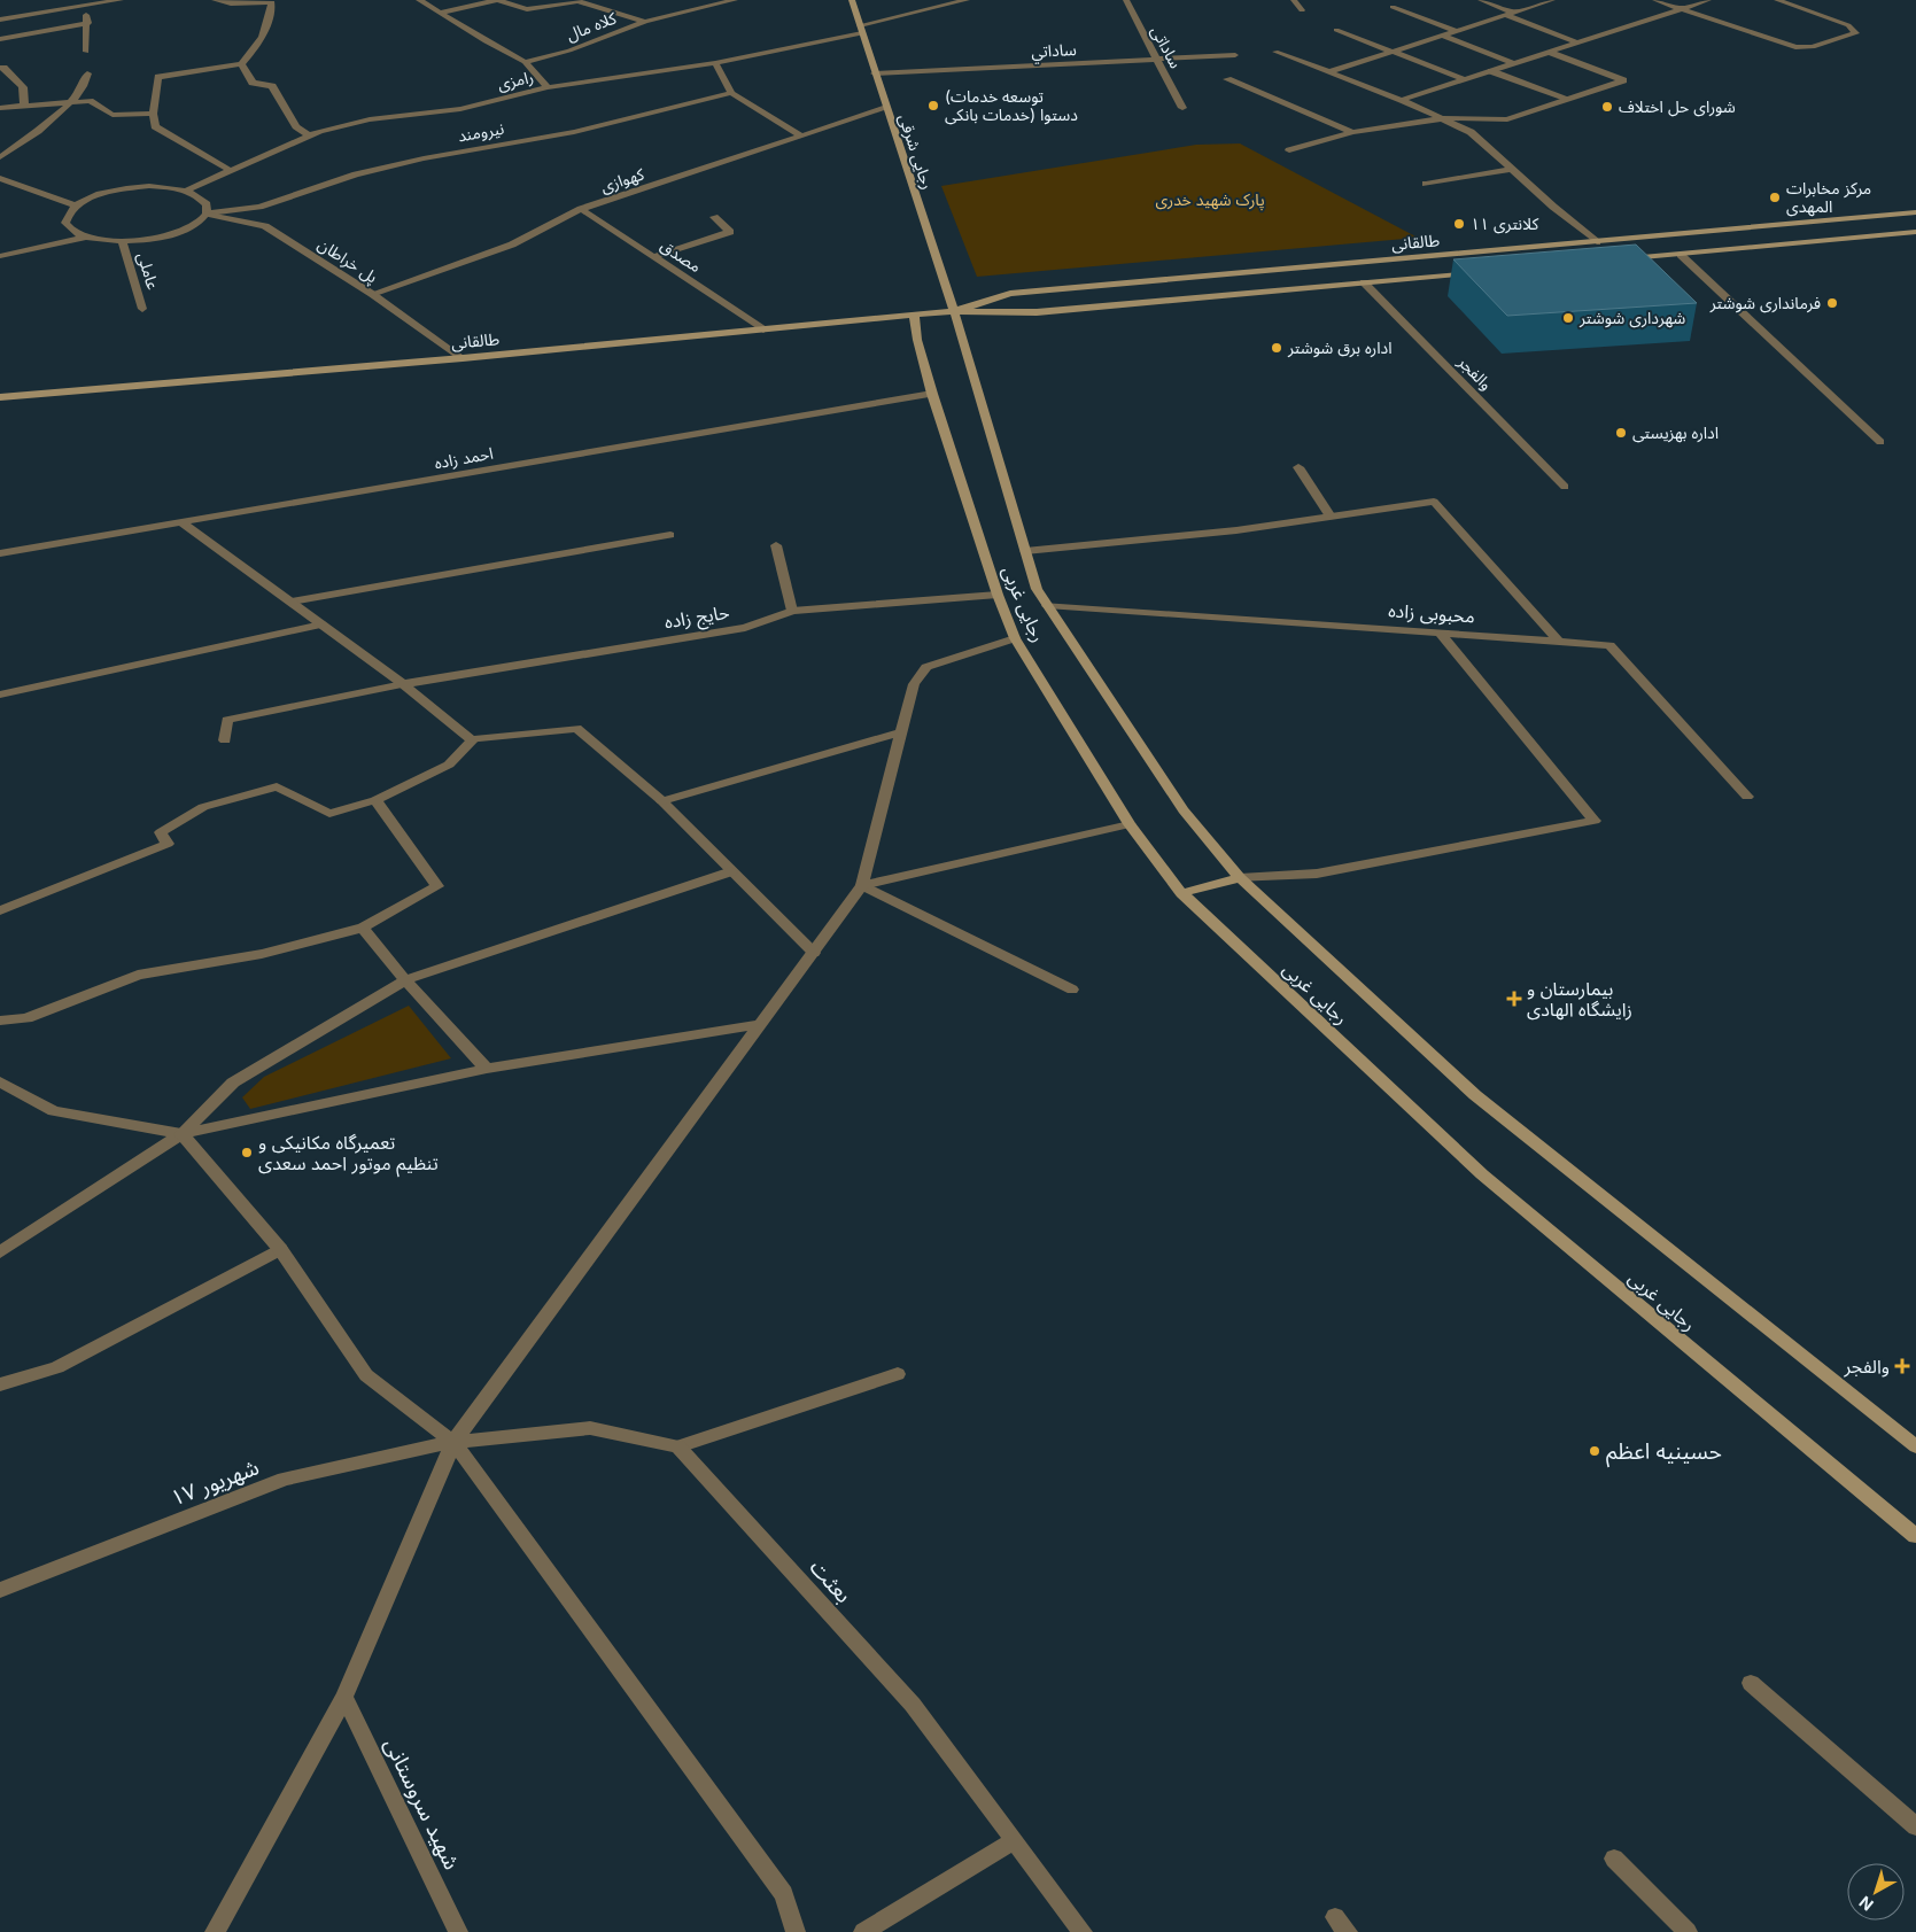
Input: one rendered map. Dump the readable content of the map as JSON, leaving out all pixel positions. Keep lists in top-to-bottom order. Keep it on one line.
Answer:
{"streets":{"street":["کلاه مال","ساداتی","ساداتي","رامزی","نیرومند","رجایی شرقی","کهوازی","طالقانی","مصدق","پل خراطان","عاملی","والفجر","احمد زاده","رجایی غربی","محبوبی زاده","حایج زاده","۱۷ شهریور","بعثت","شهید سروستانی"]},"crossings":[["ساداتی","ساداتي"],["ساداتي","رجایی شرقی"],["رامزی","رجایی شرقی"],["نیرومند","پل خراطان"],["رجایی شرقی","کهوازی"],["رجایی شرقی","طالقانی"],["رجایی شرقی","رجایی غربی"],["کهوازی","مصدق"],["کهوازی","پل خراطان"],["طالقانی","مصدق"],["طالقانی","پل خراطان"],["طالقانی","والفجر"],["طالقانی","رجایی غربی"],["احمد زاده","رجایی غربی"],["رجایی غربی","محبوبی زاده"],["رجایی غربی","حایج زاده"]],"parks":["پارک شهید خدری"],"places":{"other":["(توسعه خدمات دستوا (خدمات بانکی","شورای حل اختلاف","مرکز مخابرات المهدی","کلانتری ۱۱","فرمانداری شوشتر","شهرداری شوشتر","اداره برق شوشتر","اداره بهزیستی","تعمیرگاه مکانیکی و تنظیم موتور احمد سعدی","حسینیه اعظم"],"health":["بیمارستان و زایشگاه الهادی","والفجر"]},"north":"bottom left"}
